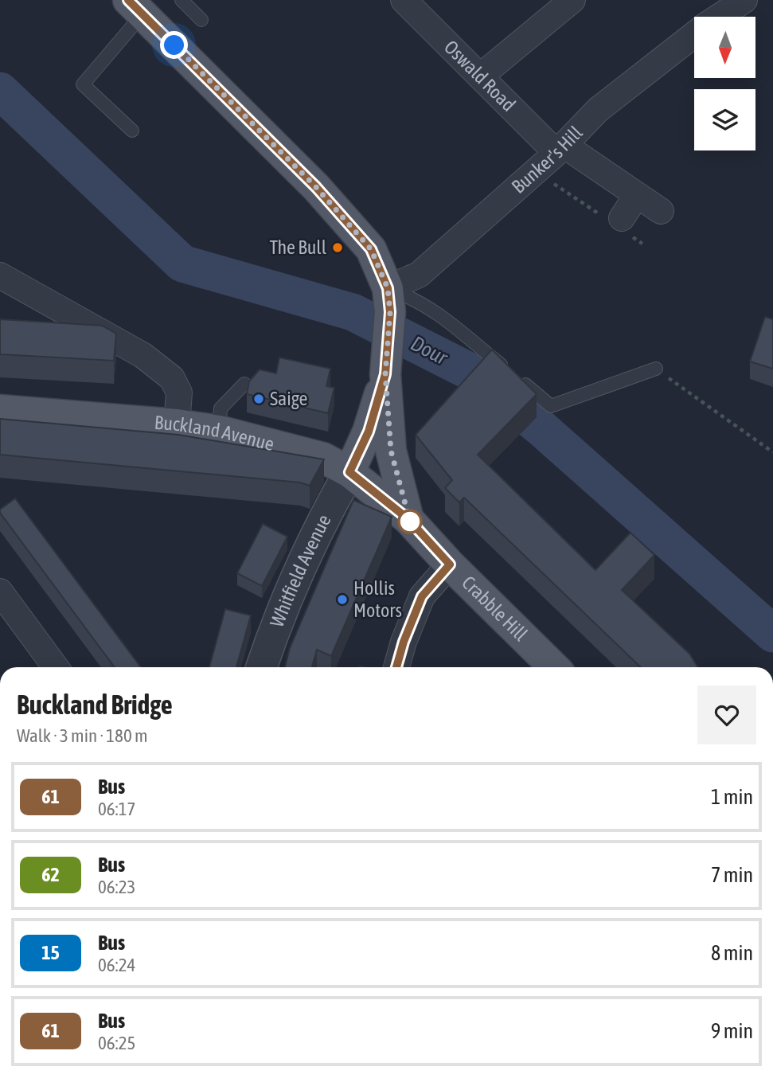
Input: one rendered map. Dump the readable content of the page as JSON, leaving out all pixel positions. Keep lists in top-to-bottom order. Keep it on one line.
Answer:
{"streets":{"main road":["Buckland Avenue","Crabble Hill"],"street":["Oswald Road","Bunker's Hill","Whitfield Avenue"]},"crossings":[["Oswald Road","Bunker's Hill"],["Buckland Avenue","Whitfield Avenue"],["Buckland Avenue","Crabble Hill"]],"water":["Dour"],"places":["The Bull","Saige","Hollis Motors"],"lines":["bus line 61"],"north":"bottom","page":{"heading":["Buckland Bridge","Walk · 3 min · 180 m"],"list":[{"mark":"61","name":"Bus","note":"06:17","value":"1 min"},{"mark":"62","name":"Bus","note":"06:23","value":"7 min"},{"mark":"15","name":"Bus","note":"06:24","value":"8 min"},{"mark":"61","name":"Bus","note":"06:25","value":"9 min"}]}}
